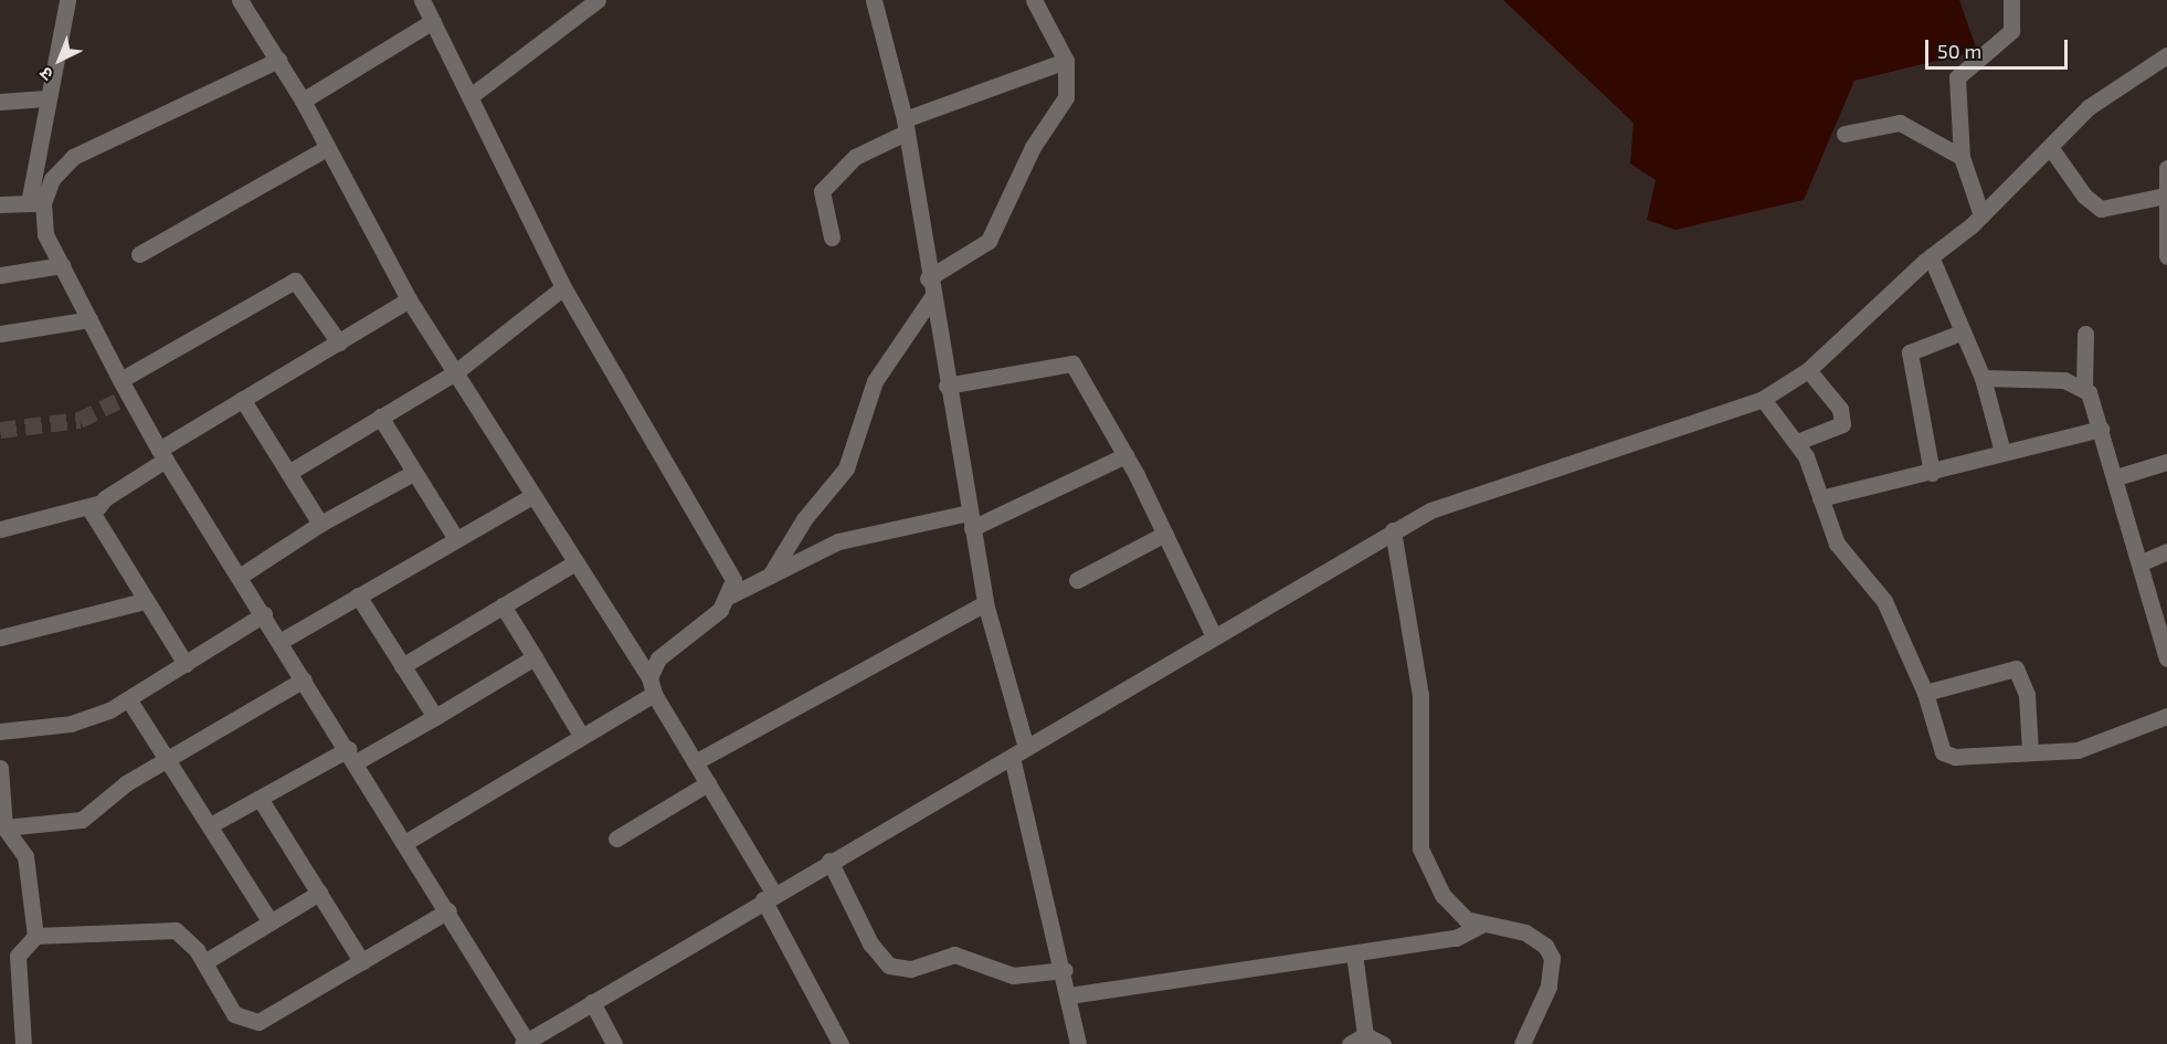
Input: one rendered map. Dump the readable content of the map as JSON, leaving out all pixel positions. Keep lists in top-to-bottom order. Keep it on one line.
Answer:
{"scale_bar":"50 m","north":"bottom left"}
